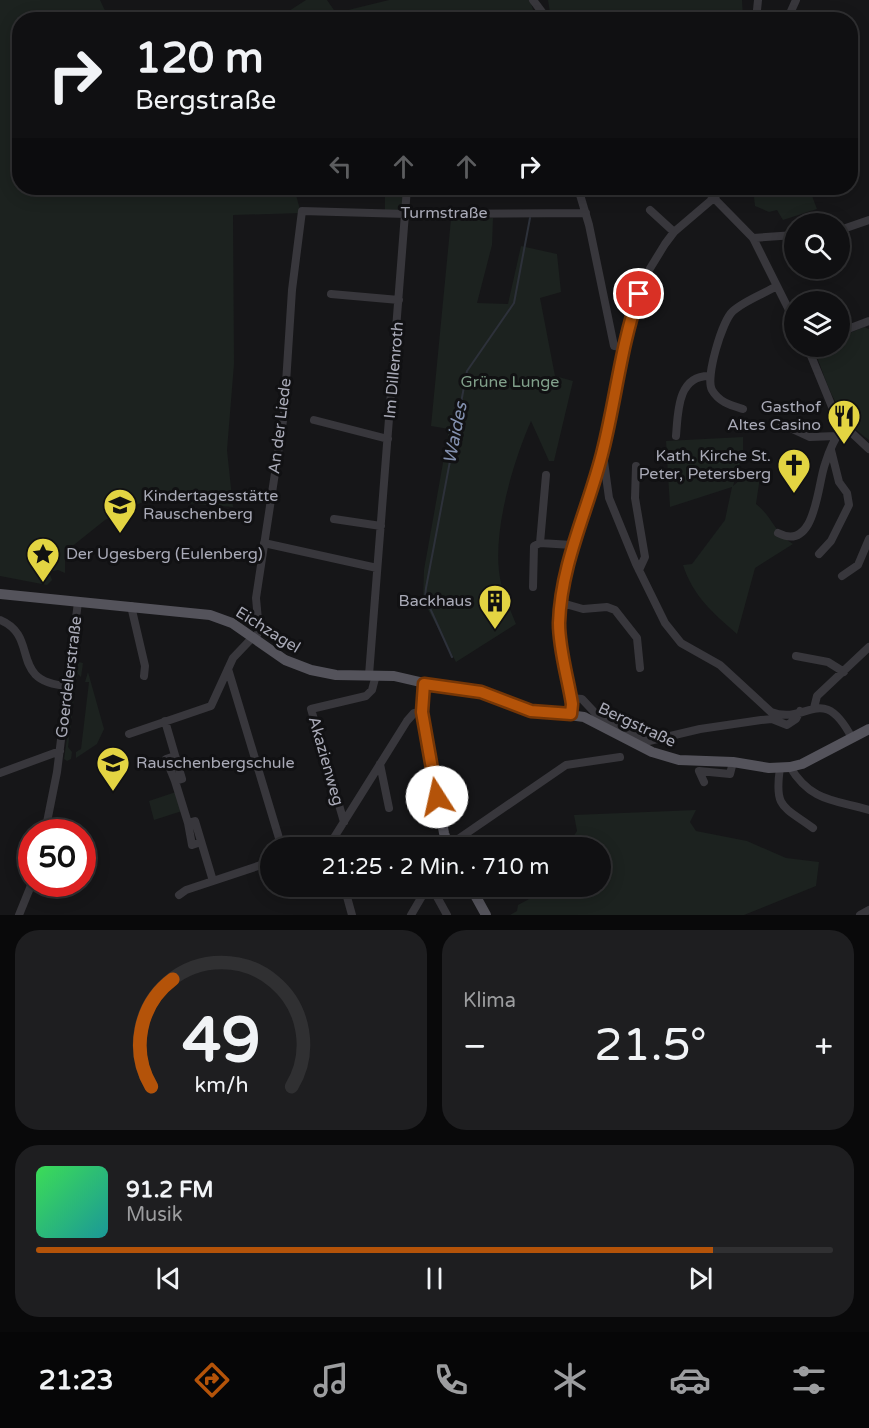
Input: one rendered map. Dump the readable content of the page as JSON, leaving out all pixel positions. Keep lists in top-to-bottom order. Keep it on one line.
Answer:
{"streets":{"main road":["Eichzagel","Bergstraße"],"street":["Turmstraße","Im Dillenroth","An der Liede","Goerdelerstraße","Akazienweg"]},"crossings":[["Turmstraße","Im Dillenroth"],["Turmstraße","An der Liede"],["Im Dillenroth","Eichzagel"],["Im Dillenroth","Akazienweg"],["An der Liede","Eichzagel"],["Eichzagel","Goerdelerstraße"],["Eichzagel","Bergstraße"],["Eichzagel","Akazienweg"]],"water":["Waides"],"parks":["Grüne Lunge"],"places":{"restaurant":["Gasthof Altes Casino"],"church":["Kath. Kirche St. Peter, Petersberg"],"school or university":["Kindertagesstätte Rauschenberg","Rauschenbergschule"],"place":["Der Ugesberg (Eulenberg)"],"building":["Backhaus"]},"page":{"turn":["120 m","Bergstraße"],"limit":"50","trip":"21:25 · 2 Min. · 710 m","tile":"Klima","heat":["−","21.5°","+"],"song":["91.2 FM","Musik"],"tabs":"21:23","gauge":["49","km/h"]}}
